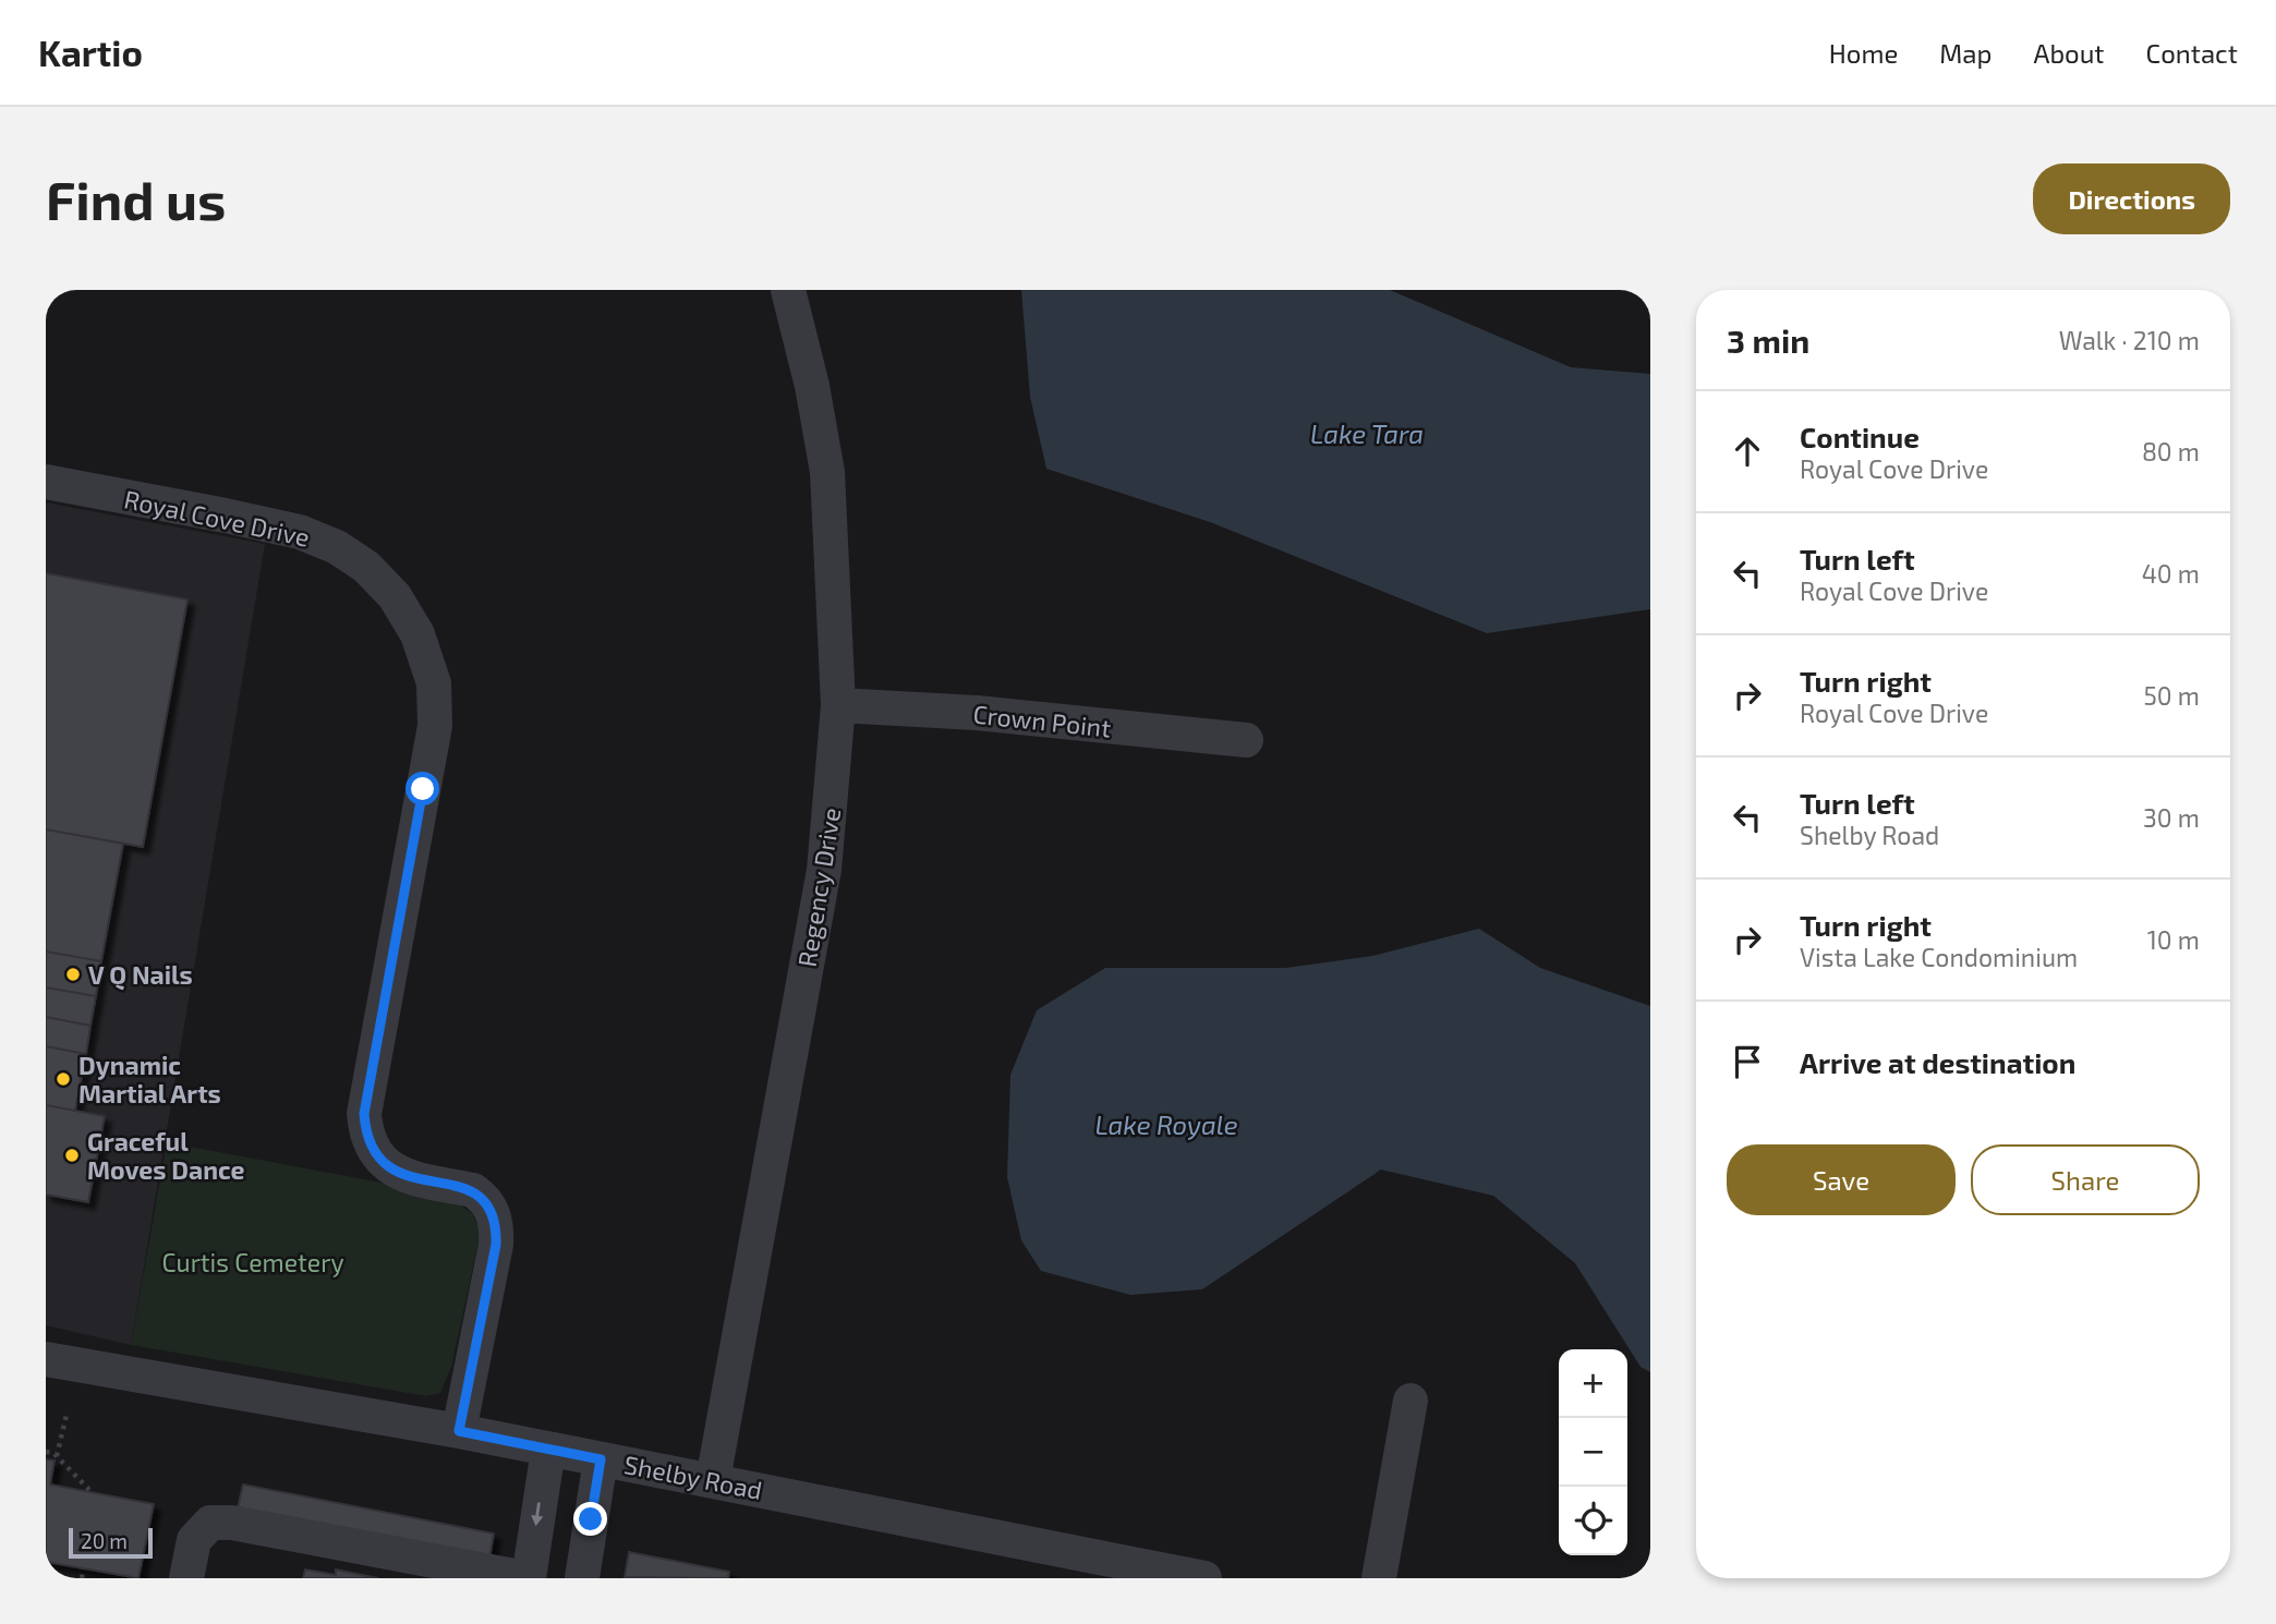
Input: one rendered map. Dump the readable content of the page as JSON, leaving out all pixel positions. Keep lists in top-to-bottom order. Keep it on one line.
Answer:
{"streets":{"street":["Royal Cove Drive","Crown Point","Regency Drive","Shelby Road"]},"crossings":[["Royal Cove Drive","Shelby Road"],["Crown Point","Regency Drive"],["Regency Drive","Shelby Road"]],"water":["Lake Tara","Lake Royale"],"parks":["Curtis Cemetery"],"places":["V Q Nails","Dynamic Martial Arts","Graceful Moves Dance"],"scale_bar":"20 m","page":{"header":"Kartio","nav":["Home","Map","About","Contact"],"buttons":["Directions",["Save","Share"]],"title":"Find us","heading":["3 min","Walk · 210 m"],"list":[["Continue","Royal Cove Drive","80 m"],["Turn left","Royal Cove Drive","40 m"],["Turn right","Royal Cove Drive","50 m"],["Turn left","Shelby Road","30 m"],["Turn right","Vista Lake Condominium","10 m"],"Arrive at destination"],"map_buttons":["+","−"],"scale":"20 m"}}
